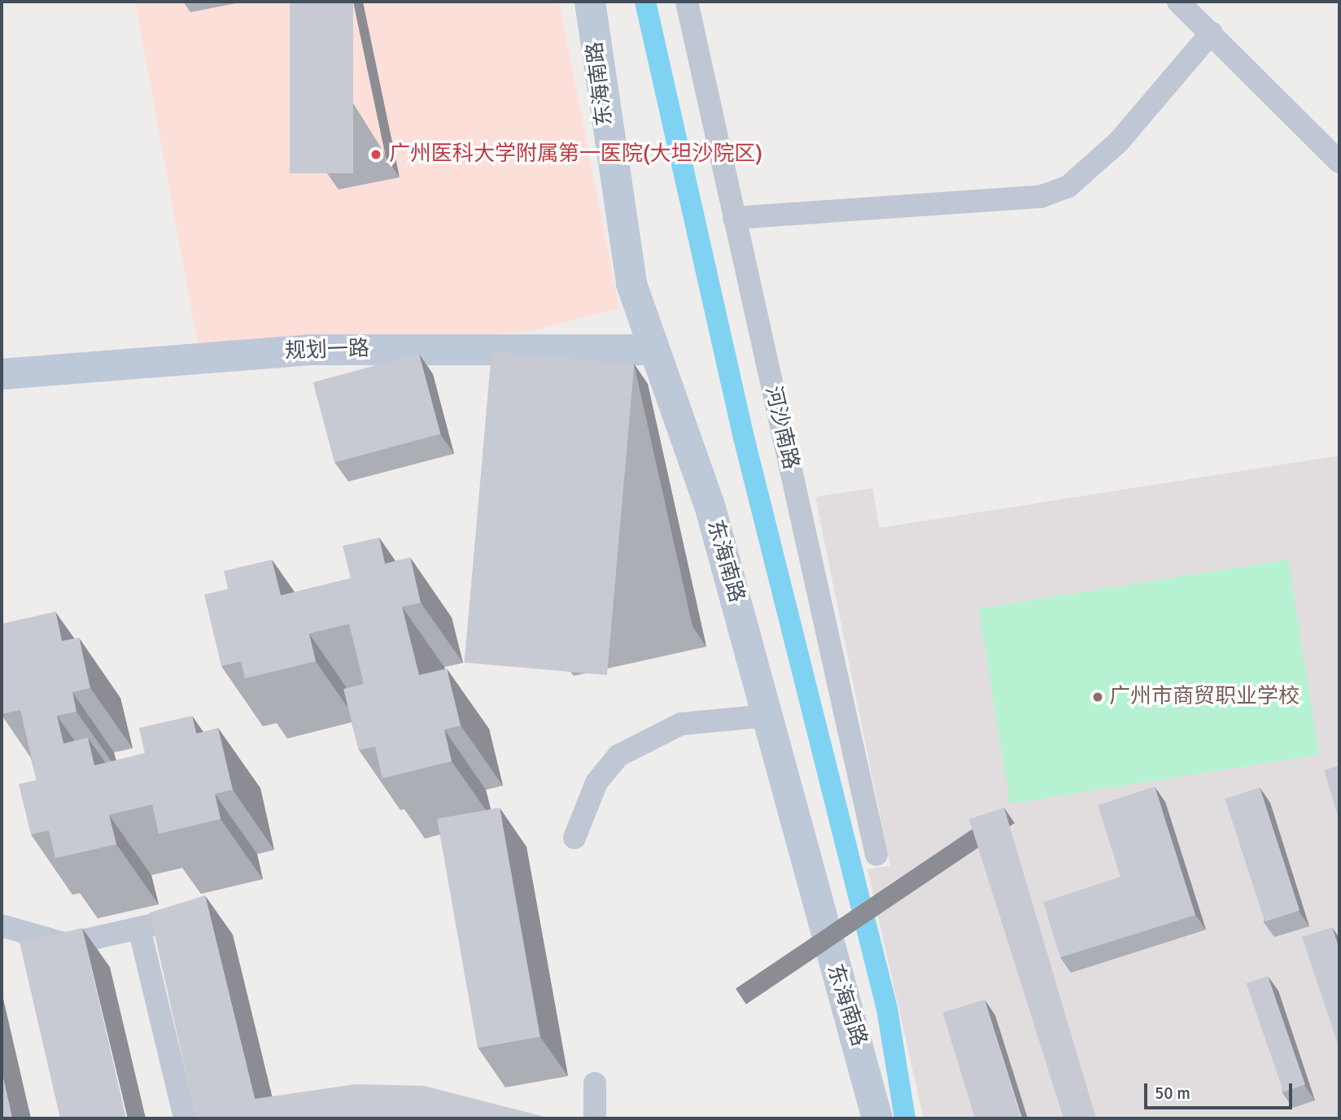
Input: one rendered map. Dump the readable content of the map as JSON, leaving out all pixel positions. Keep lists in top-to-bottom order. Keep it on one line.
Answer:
{"streets":{"street":["东海南路","规划一路","河沙南路"]},"crossings":[["东海南路","规划一路"]],"places":["广州医科大学附属第一医院(大坦沙院区)","广州市商贸职业学校"],"scale_bar":"50 m"}
